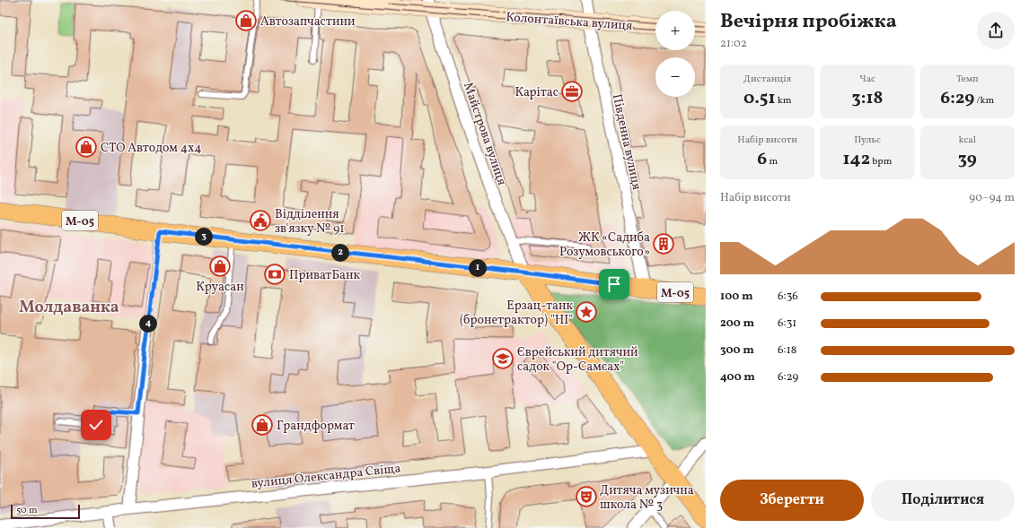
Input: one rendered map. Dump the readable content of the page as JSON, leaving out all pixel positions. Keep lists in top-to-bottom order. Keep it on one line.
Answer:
{"streets":{"main road":["Колонтаївська вулиця","М-05"],"street":["Майстрова вулиця","Південна вулиця","вулиця Олександра Свіща"]},"crossings":[["Колонтаївська вулиця","Майстрова вулиця"],["Колонтаївська вулиця","Південна вулиця"],["Майстрова вулиця","М-05"],["Південна вулиця","М-05"]],"districts":["Молдаванка"],"places":{"shop":["Автозапчастини","СТО Автодом 4х4","Круасан","Грандформат"],"office":["Карітас"],"public building":["Відділення зв'язку № 91"],"building":["ЖК «Садиба Розумовського»"],"bank":["ПриватБанк"],"place":["Ерзац-танк (бронетрактор) \"НІ\""],"school or university":["Єврейський дитячий садок \"Ор-Самєах\""],"theatre":["Дитяча музична школа № 3"]},"scale_bar":"50 m","page":{"heading":["Вечірня пробіжка","21:02"],"map_buttons":["+","−"],"stats":[["Дистанція","0.51 km"],["Час","3:18"],["Темп","6:29 /km"],["Набір висоти","6 m"],["Пульс","142 bpm"],["kcal","39"]],"chart":["Набір висоти","90–94 m"],"pins":["3","2","1","4"],"list":[{"name":"100 m","note":"6:36"},{"name":"200 m","note":"6:31"},{"name":"300 m","note":"6:18"},{"name":"400 m","note":"6:29"}],"buttons":["Зберегти","Поділитися"],"scale":"50 m"}}
